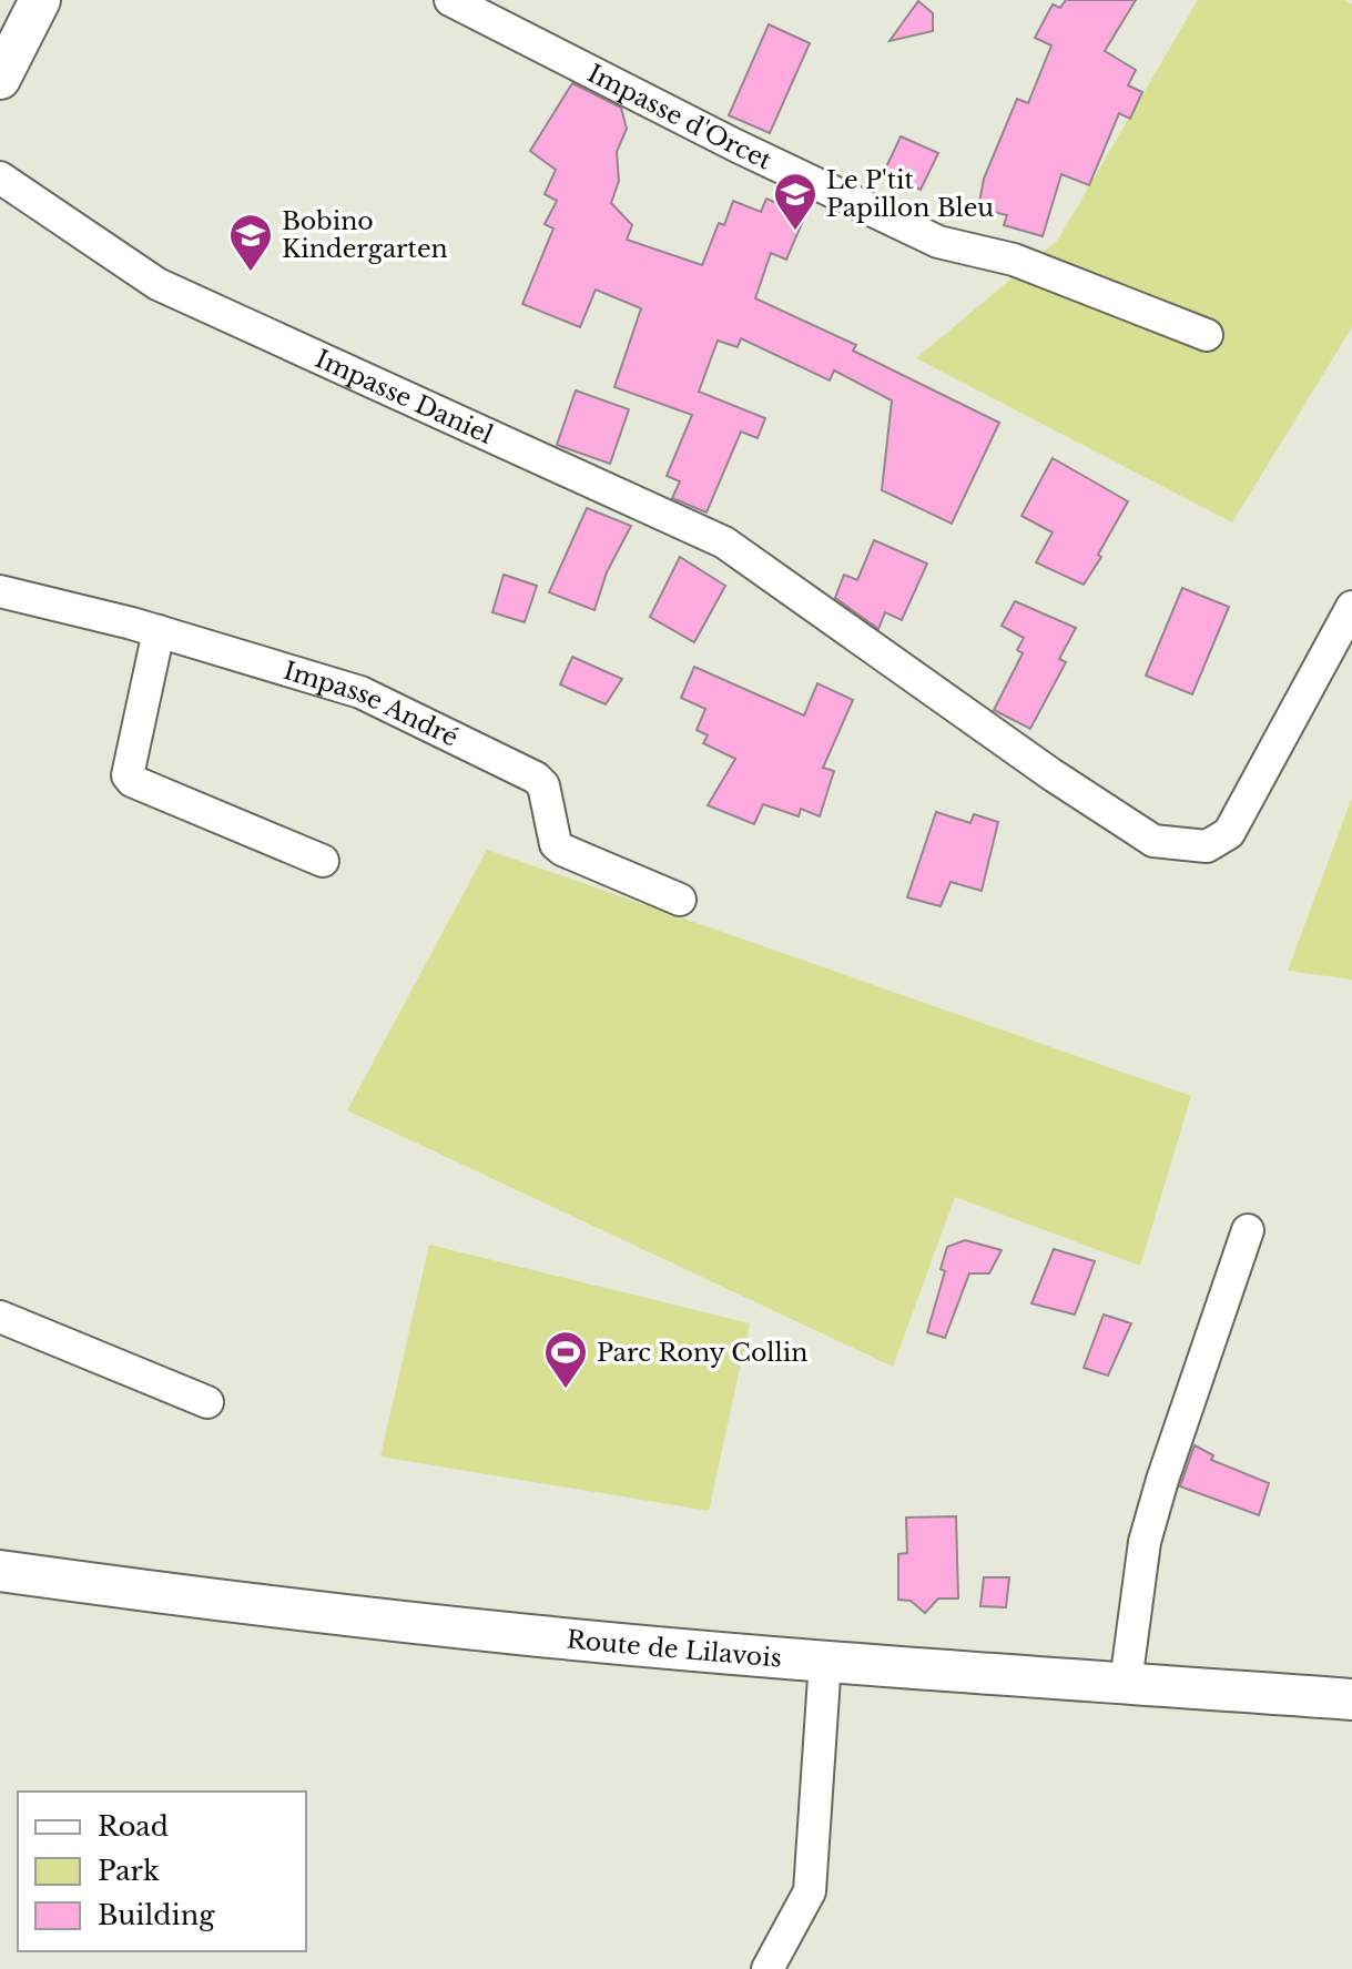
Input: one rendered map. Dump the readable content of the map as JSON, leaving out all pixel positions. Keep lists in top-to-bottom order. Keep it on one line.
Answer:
{"streets":{"main road":["Route de Lilavois"],"street":["Impasse d'Orcet","Impasse Daniel","Impasse André"]},"places":{"school or university":["Le P'tit Papillon Bleu","Bobino Kindergarten"],"sports":["Parc Rony Collin"]},"legend":["Road","Park","Building"]}
